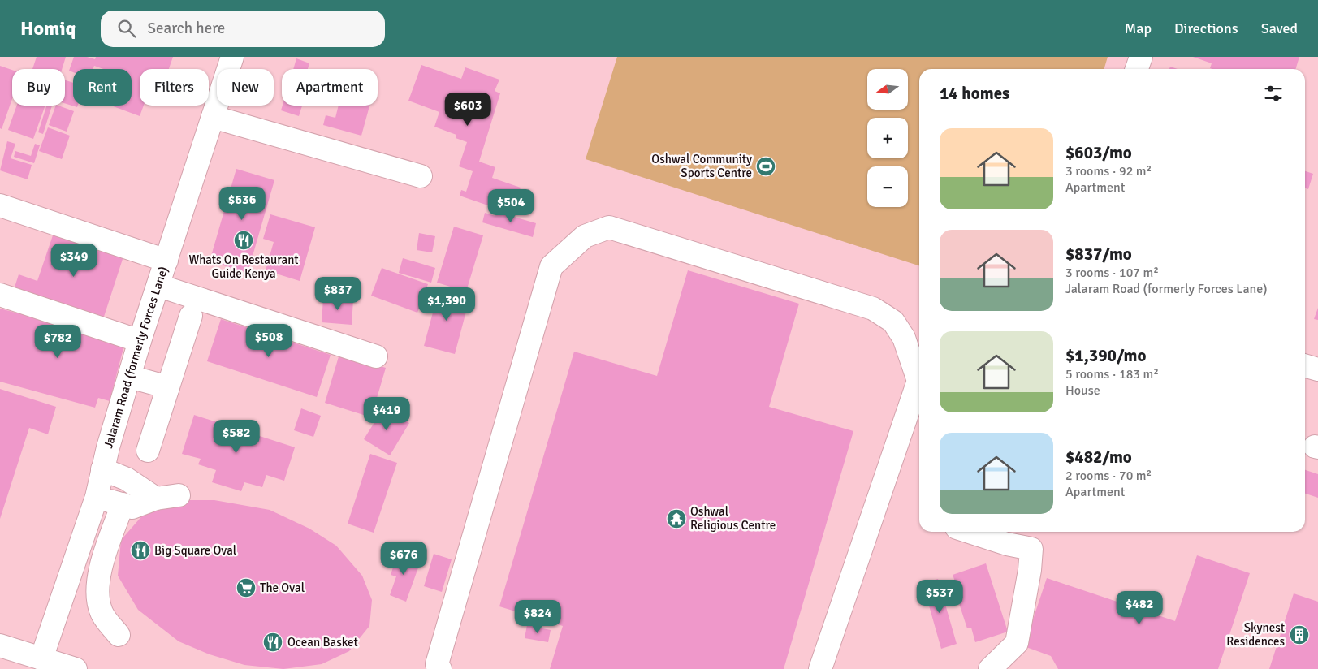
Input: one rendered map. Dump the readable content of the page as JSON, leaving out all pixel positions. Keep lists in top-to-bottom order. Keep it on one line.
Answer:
{"streets":{"street":["Jalaram Road (formerly Forces Lane)"]},"places":{"sports":["Oshwal Community Sports Centre"],"restaurant":["Whats On Restaurant Guide Kenya","Big Square Oval","Ocean Basket"],"temple":["Oshwal Religious Centre"],"supermarket":["The Oval"],"building":["Skynest Residences"]},"north":"left","page":{"header":"Homiq","search":"Search here","nav":["Map","Directions","Saved"],"map_buttons":["+","−"],"chip":["Buy","Rent","Filters","New","Apartment"],"heading":"14 homes","price":["$603","$636","$504","$349","$837","$1,390","$508","$782","$419","$582","$676","$537","$482","$824"],"list":[{"name":"$603/mo","note":"3 rooms · 92 m² · Apartment"},{"name":"$837/mo","note":"3 rooms · 107 m² · Jalaram Road (formerly Forces Lane)"},{"name":"$1,390/mo","note":"5 rooms · 183 m² · House"},{"name":"$482/mo","note":"2 rooms · 70 m² · Apartment"}]}}
